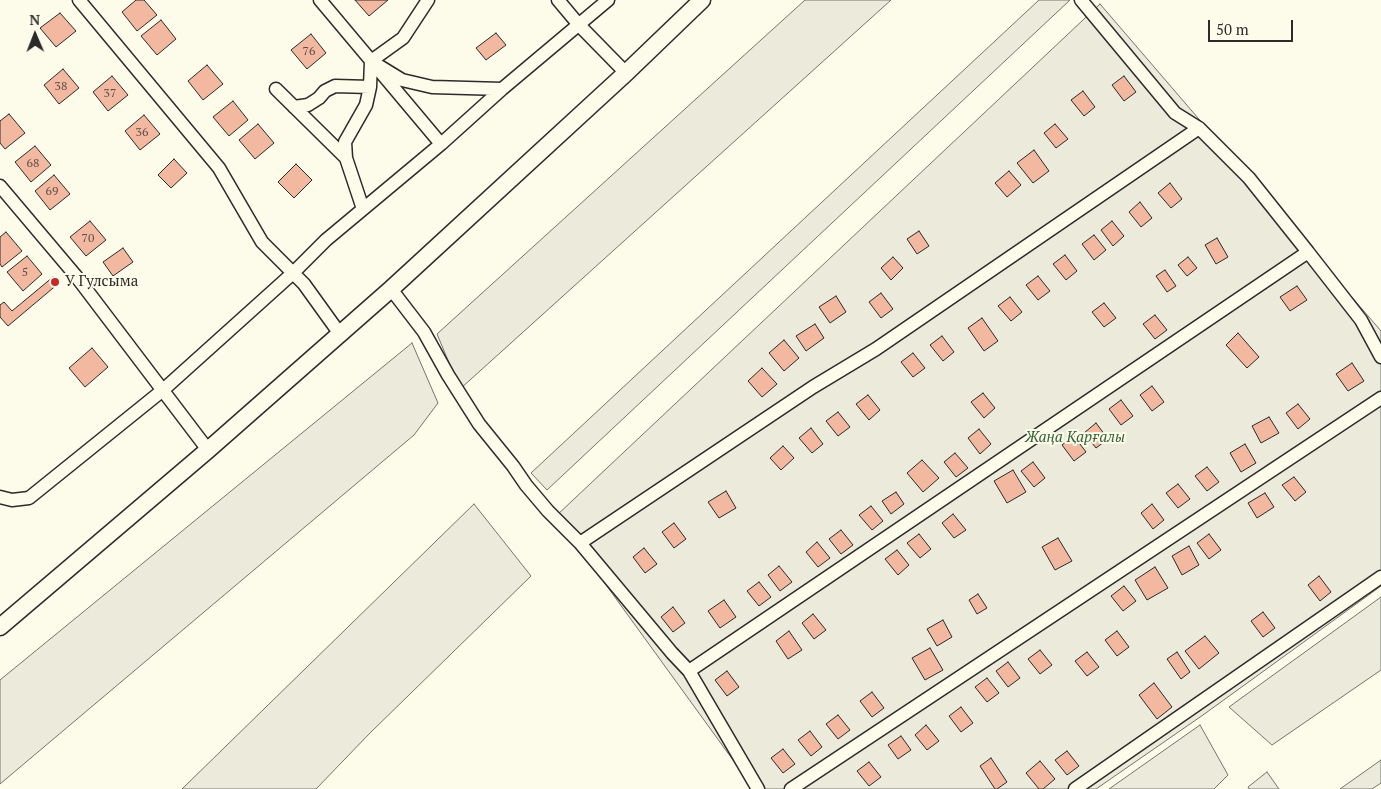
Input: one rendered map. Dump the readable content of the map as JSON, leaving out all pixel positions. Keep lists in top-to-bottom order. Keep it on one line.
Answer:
{"parks":["Жаңа Қарғалы"],"places":["У Гулсыма"],"house_numbers":["76","38","37","36","68","69","70","5"],"scale_bar":"50 m","north":"top"}
